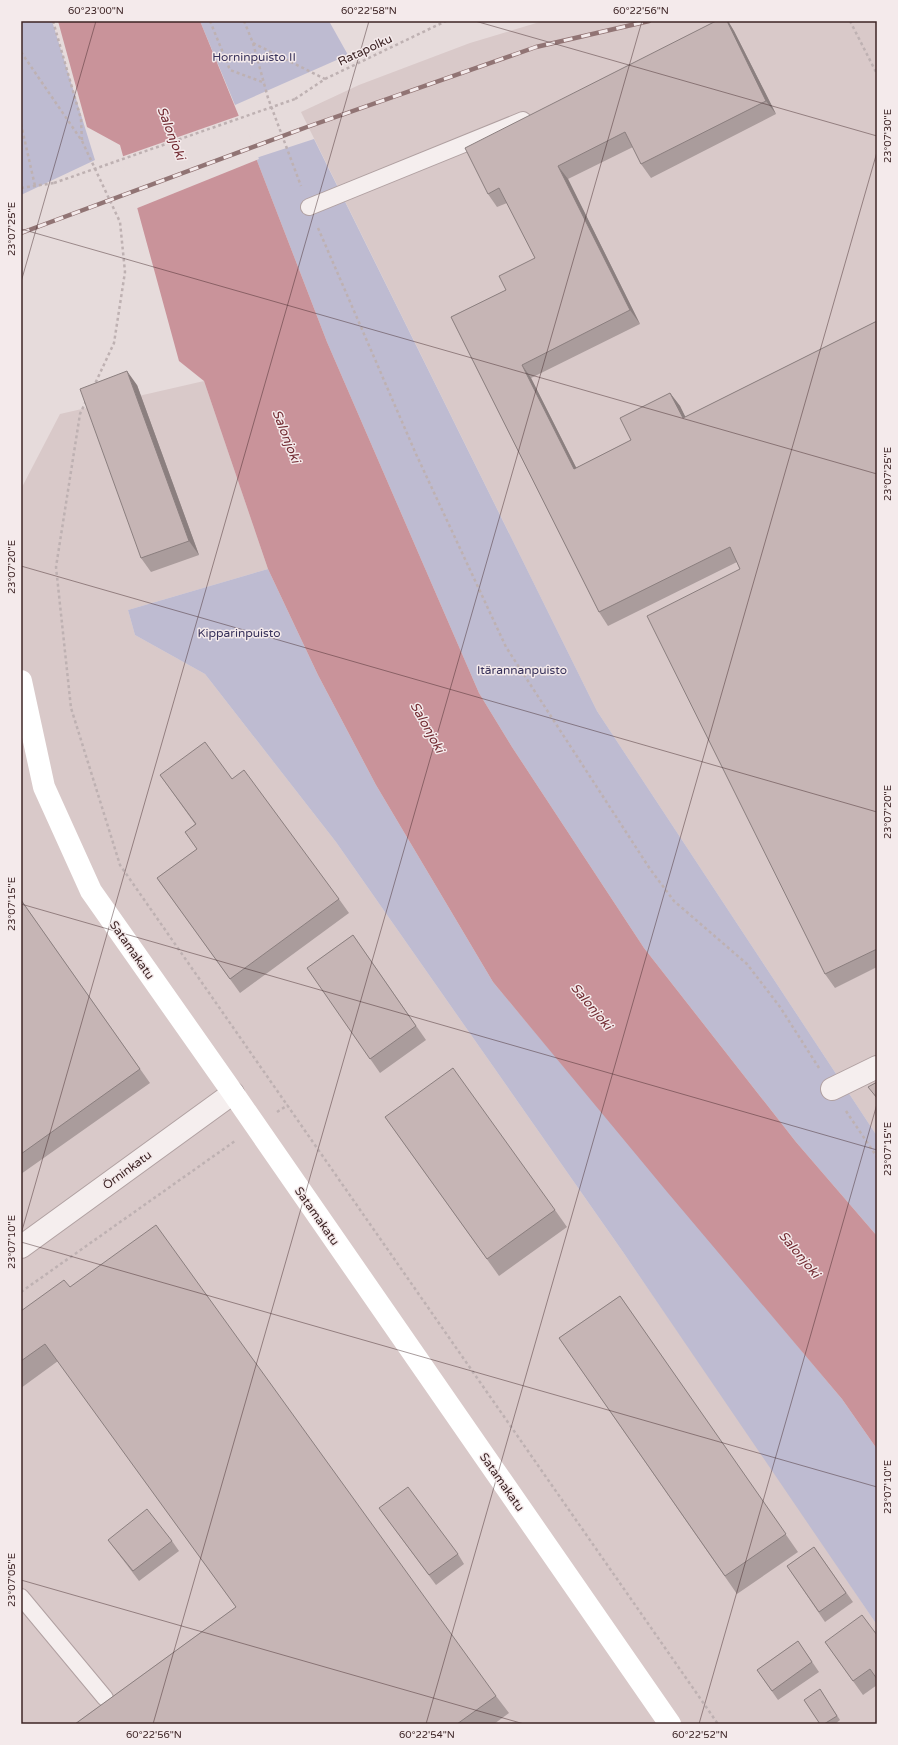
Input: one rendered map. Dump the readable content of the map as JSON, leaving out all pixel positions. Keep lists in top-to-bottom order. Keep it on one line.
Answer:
{"streets":{"street":["Satamakatu","Örninkatu"],"path":["Ratapolku"]},"crossings":[["Satamakatu","Örninkatu"]],"water":["Salonjoki"],"parks":["Horninpuisto II","Kipparinpuisto","Itärannanpuisto"],"coordinates":["60°23'00\"N","60°22'58\"N","60°22'56\"N","23°07'30\"E","23°07'25\"E","23°07'20\"E","23°07'15\"E","23°07'10\"E","23°07'05\"E","60°22'54\"N","60°22'52\"N"]}
